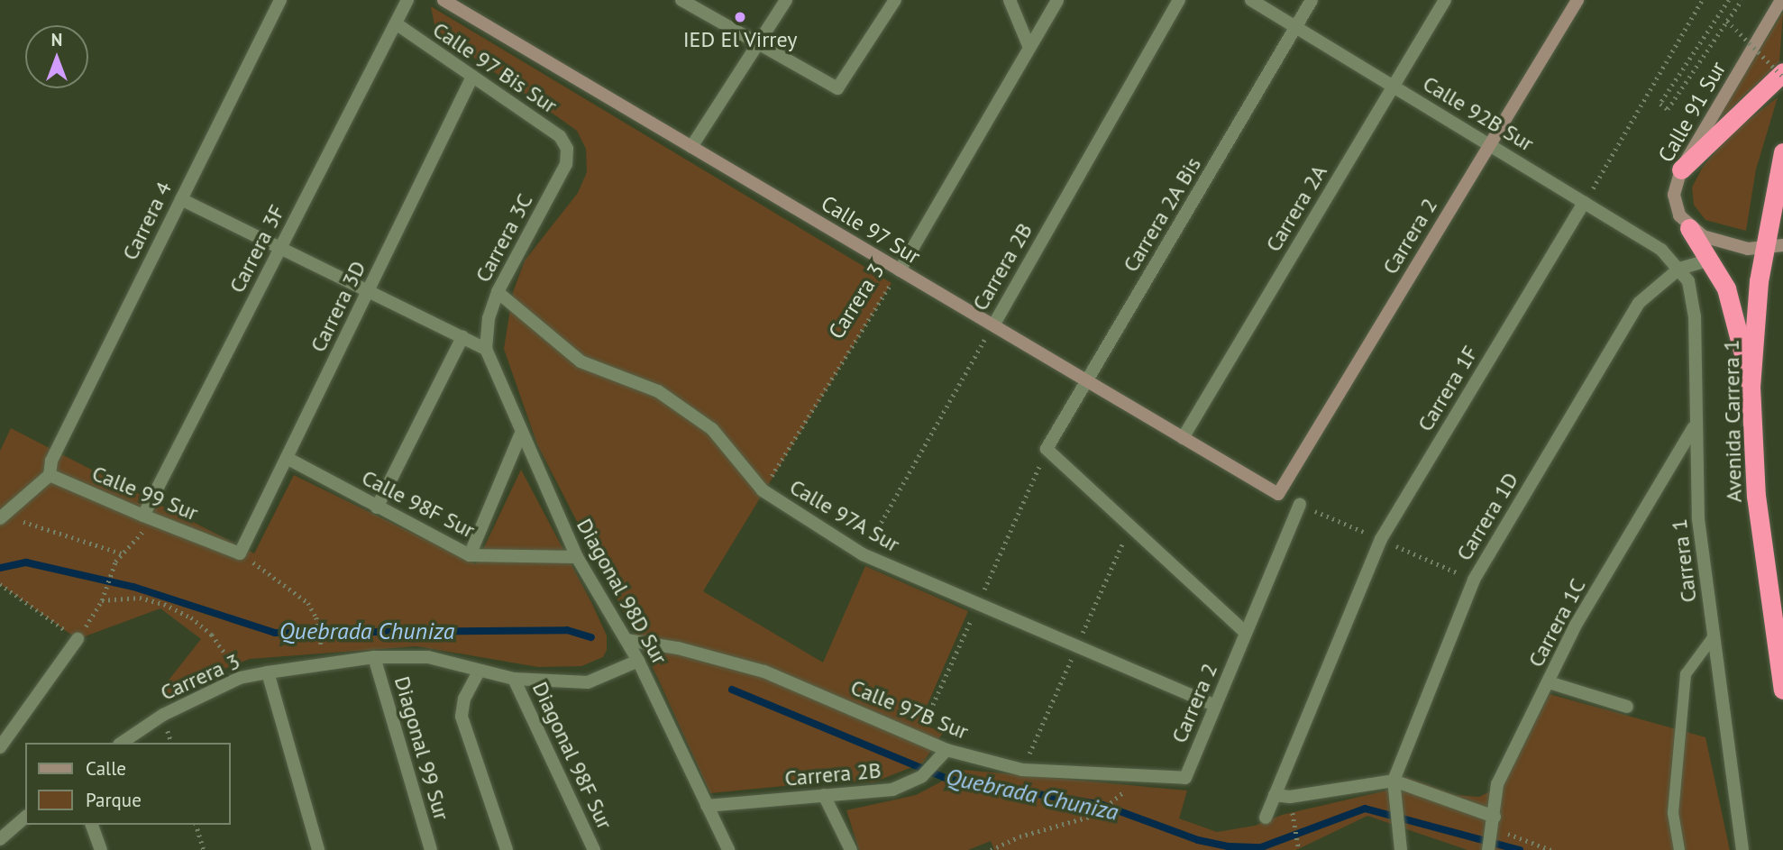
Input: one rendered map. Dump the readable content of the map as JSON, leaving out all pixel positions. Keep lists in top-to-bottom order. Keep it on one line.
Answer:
{"streets":{"highway":["Avenida Carrera 1"],"street":["Calle 97 Bis Sur","Calle 91 Sur","Calle 92B Sur","Carrera 2A","Carrera 2A Bis","Carrera 4","Calle 97 Sur","Carrera 2","Carrera 3C","Carrera 3F","Carrera 2B","Carrera 3","Carrera 3D","Carrera 1F","Calle 99 Sur","Calle 98F Sur","Calle 97A Sur","Carrera 1D","Carrera 1","Diagonal 98D Sur","Carrera 1C","Calle 97B Sur","Diagonal 99 Sur","Diagonal 98F Sur"]},"crossings":[["Calle 97 Bis Sur","Carrera 3C"],["Calle 97 Bis Sur","Carrera 3F"],["Calle 97 Bis Sur","Carrera 3D"],["Calle 92B Sur","Carrera 2A"],["Calle 92B Sur","Carrera 2A Bis"],["Calle 92B Sur","Carrera 2"],["Calle 92B Sur","Carrera 1F"],["Calle 92B Sur","Carrera 1D"],["Calle 92B Sur","Carrera 1"],["Carrera 2A","Calle 97 Sur"],["Carrera 2A Bis","Calle 97 Sur"],["Carrera 2A Bis","Carrera 2"],["Carrera 4","Calle 99 Sur"],["Calle 97 Sur","Carrera 2"],["Calle 97 Sur","Carrera 2B"],["Calle 97 Sur","Carrera 3"],["Carrera 2","Calle 97A Sur"],["Carrera 2","Calle 97B Sur"],["Carrera 3C","Calle 97A Sur"],["Carrera 3C","Diagonal 98D Sur"],["Carrera 3F","Calle 99 Sur"],["Carrera 2B","Calle 97A Sur"],["Carrera 2B","Diagonal 98D Sur"],["Carrera 2B","Calle 97B Sur"],["Carrera 3","Calle 97A Sur"],["Carrera 3","Diagonal 98D Sur"],["Carrera 3","Diagonal 99 Sur"],["Carrera 3","Diagonal 98F Sur"],["Carrera 3D","Calle 99 Sur"],["Carrera 3D","Calle 98F Sur"],["Calle 98F Sur","Diagonal 98D Sur"],["Carrera 1D","Carrera 1"],["Carrera 1","Carrera 1C"],["Diagonal 98D Sur","Calle 97B Sur"]],"water":["Quebrada Chuniza"],"places":["IED El Virrey"],"legend":["Calle","Parque"],"north":"top"}
